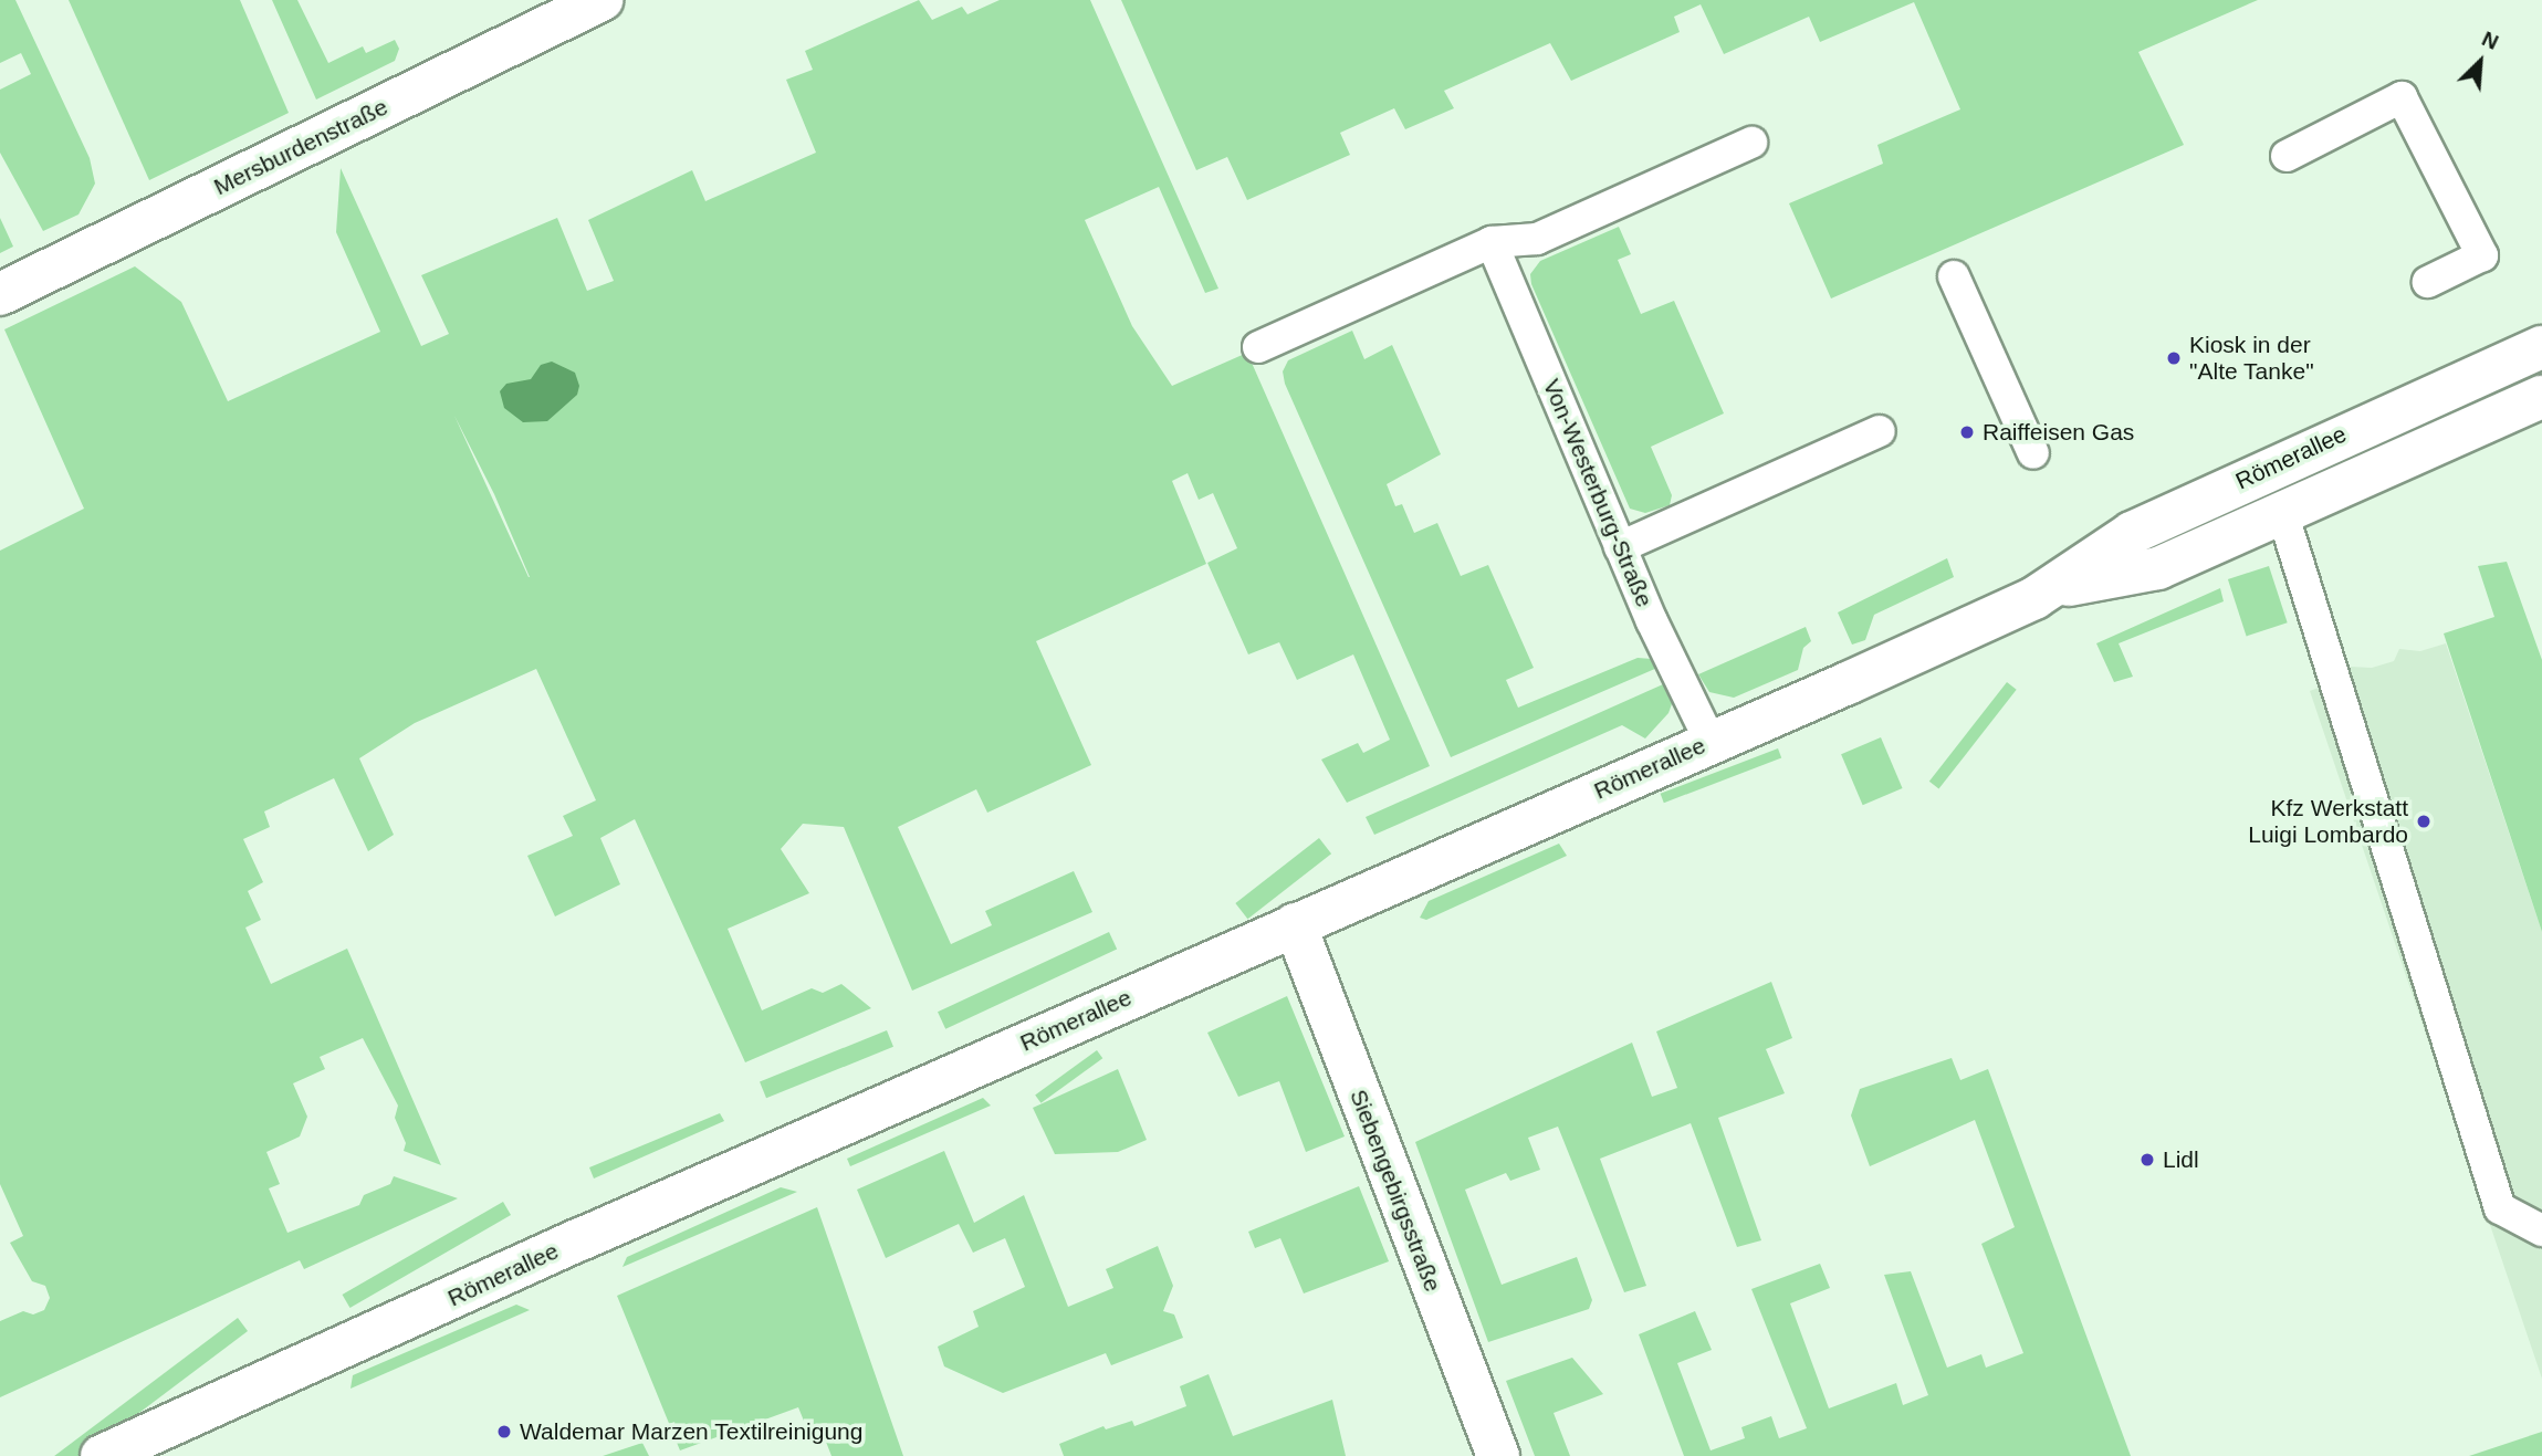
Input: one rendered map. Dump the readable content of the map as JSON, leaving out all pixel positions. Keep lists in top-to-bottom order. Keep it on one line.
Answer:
{"streets":{"street":["Mersburdenstraße","Römerallee","Siebengebirgsstraße"],"lane":["Von-Westerburg-Straße"]},"crossings":[["Römerallee","Von-Westerburg-Straße"],["Römerallee","Siebengebirgsstraße"]],"places":["Kiosk in der \"Alte Tanke\"","Raiffeisen Gas","Kfz Werkstatt Luigi Lombardo","Lidl","Waldemar Marzen Textilreinigung"],"north":"top right"}
